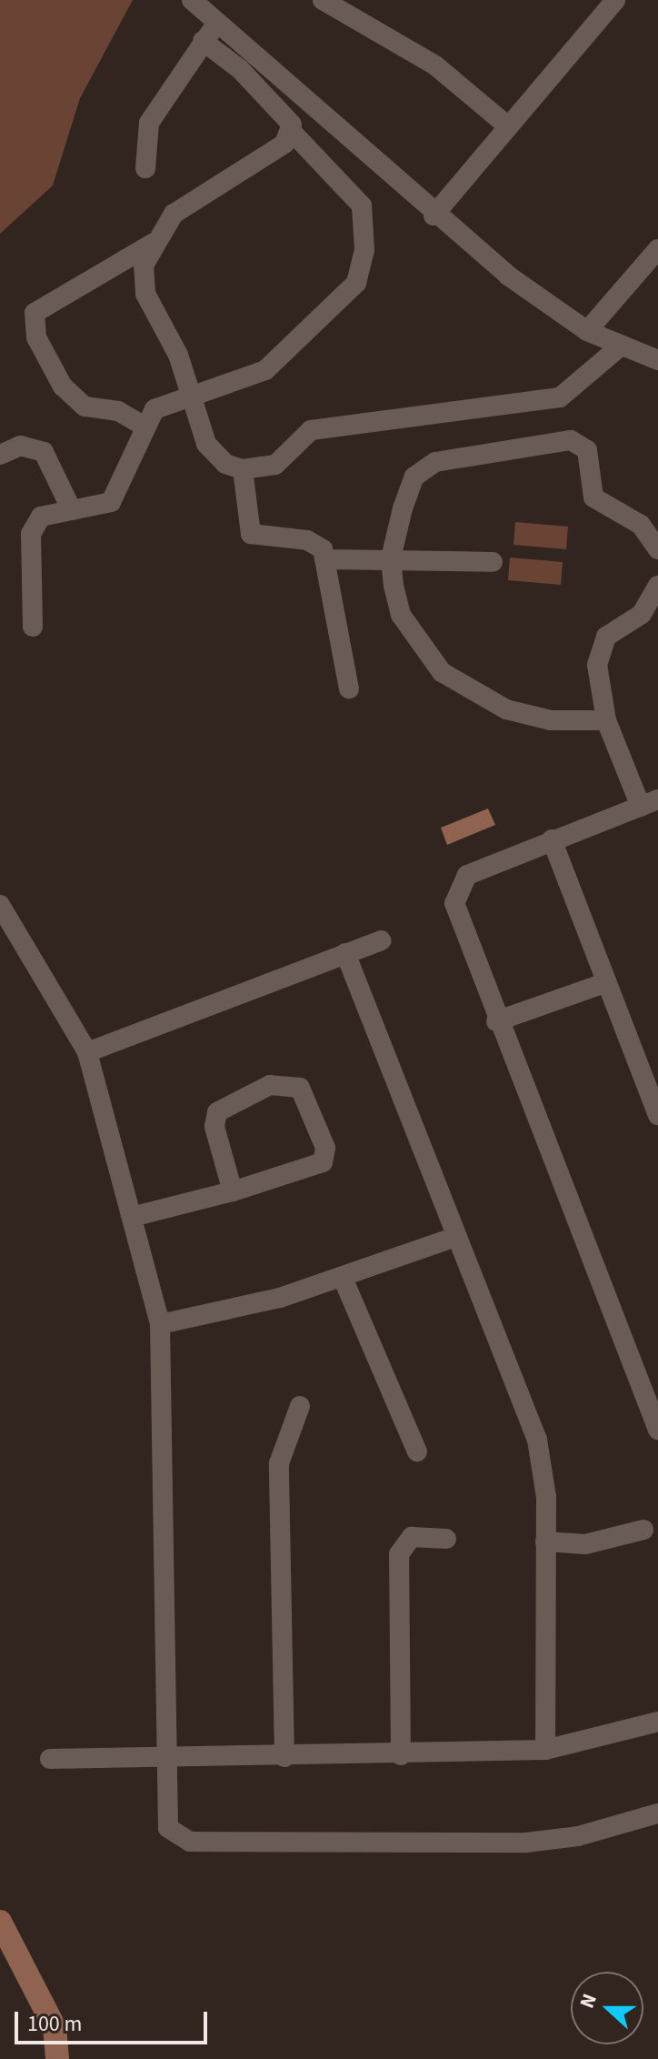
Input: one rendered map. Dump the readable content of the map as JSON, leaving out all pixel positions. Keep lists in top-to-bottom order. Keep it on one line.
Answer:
{"scale_bar":"100 m","north":"left"}
